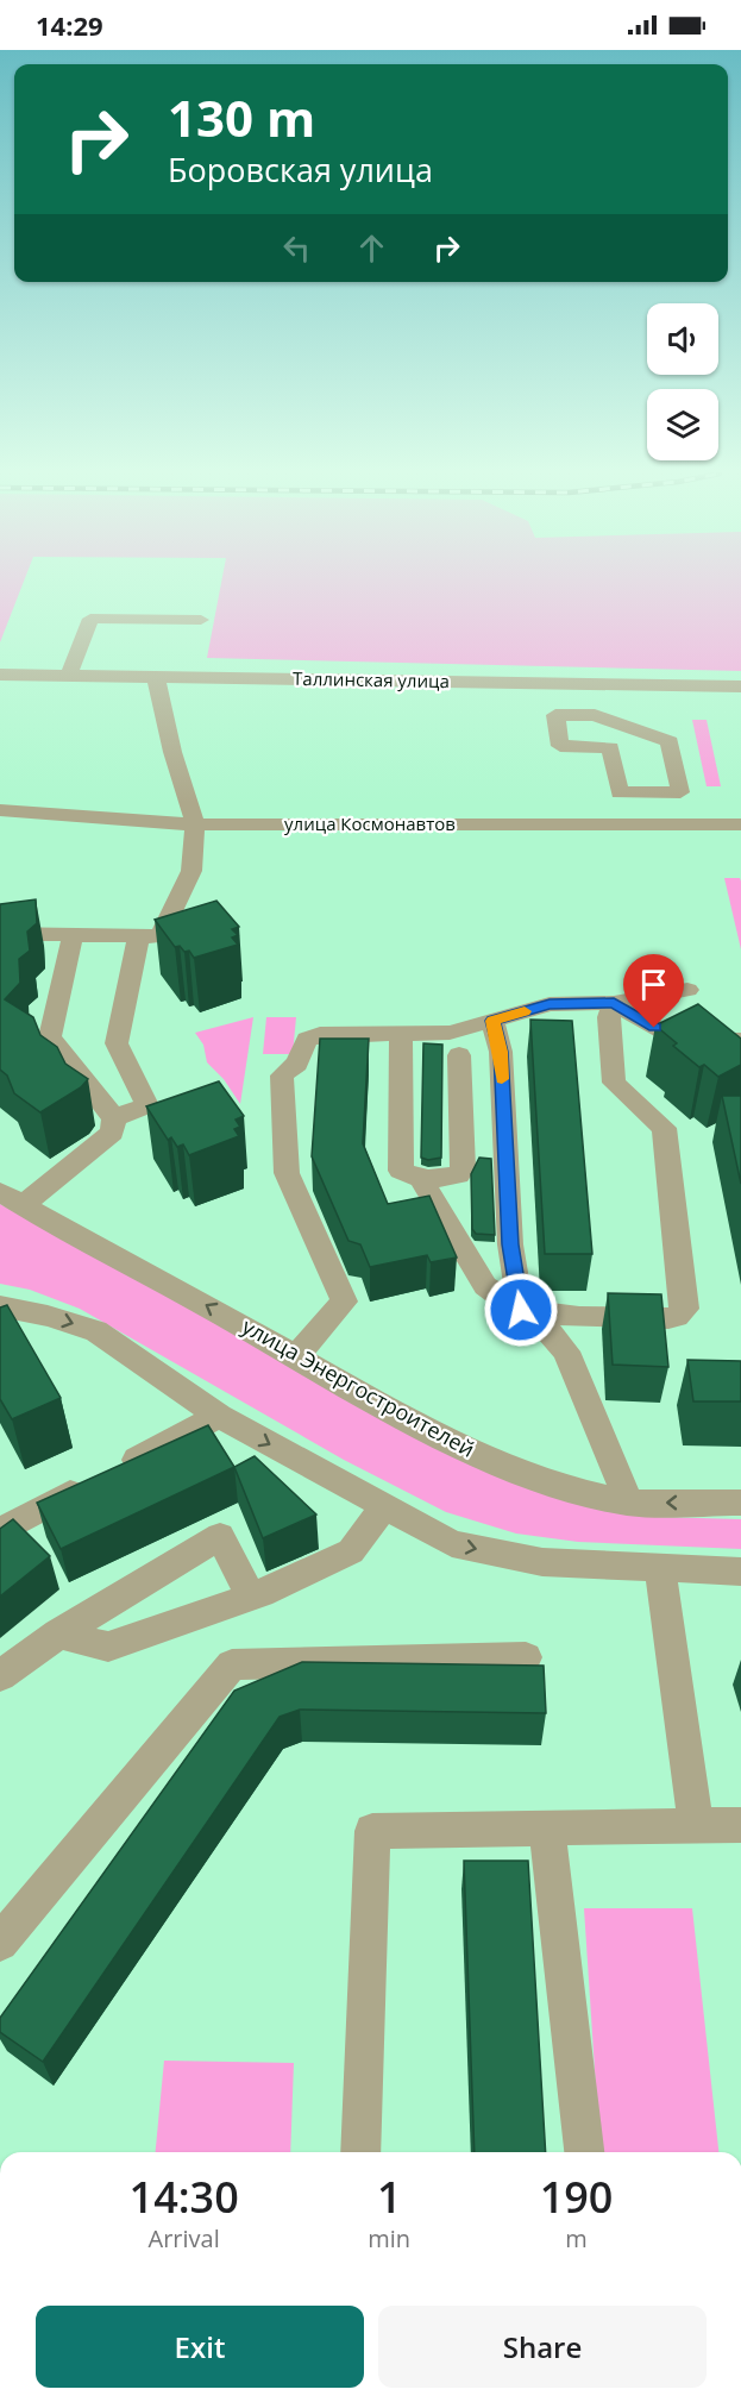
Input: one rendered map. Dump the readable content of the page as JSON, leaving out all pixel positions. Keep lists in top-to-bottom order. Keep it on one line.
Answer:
{"streets":{"street":["Таллинская улица","улица Космонавтов","улица Энергостроителей"]},"page":{"status":"14:29","turn":["130 m","Боровская улица"],"eta":["14:30","Arrival","1","min","190","m"],"buttons":["Exit","Share"]}}
